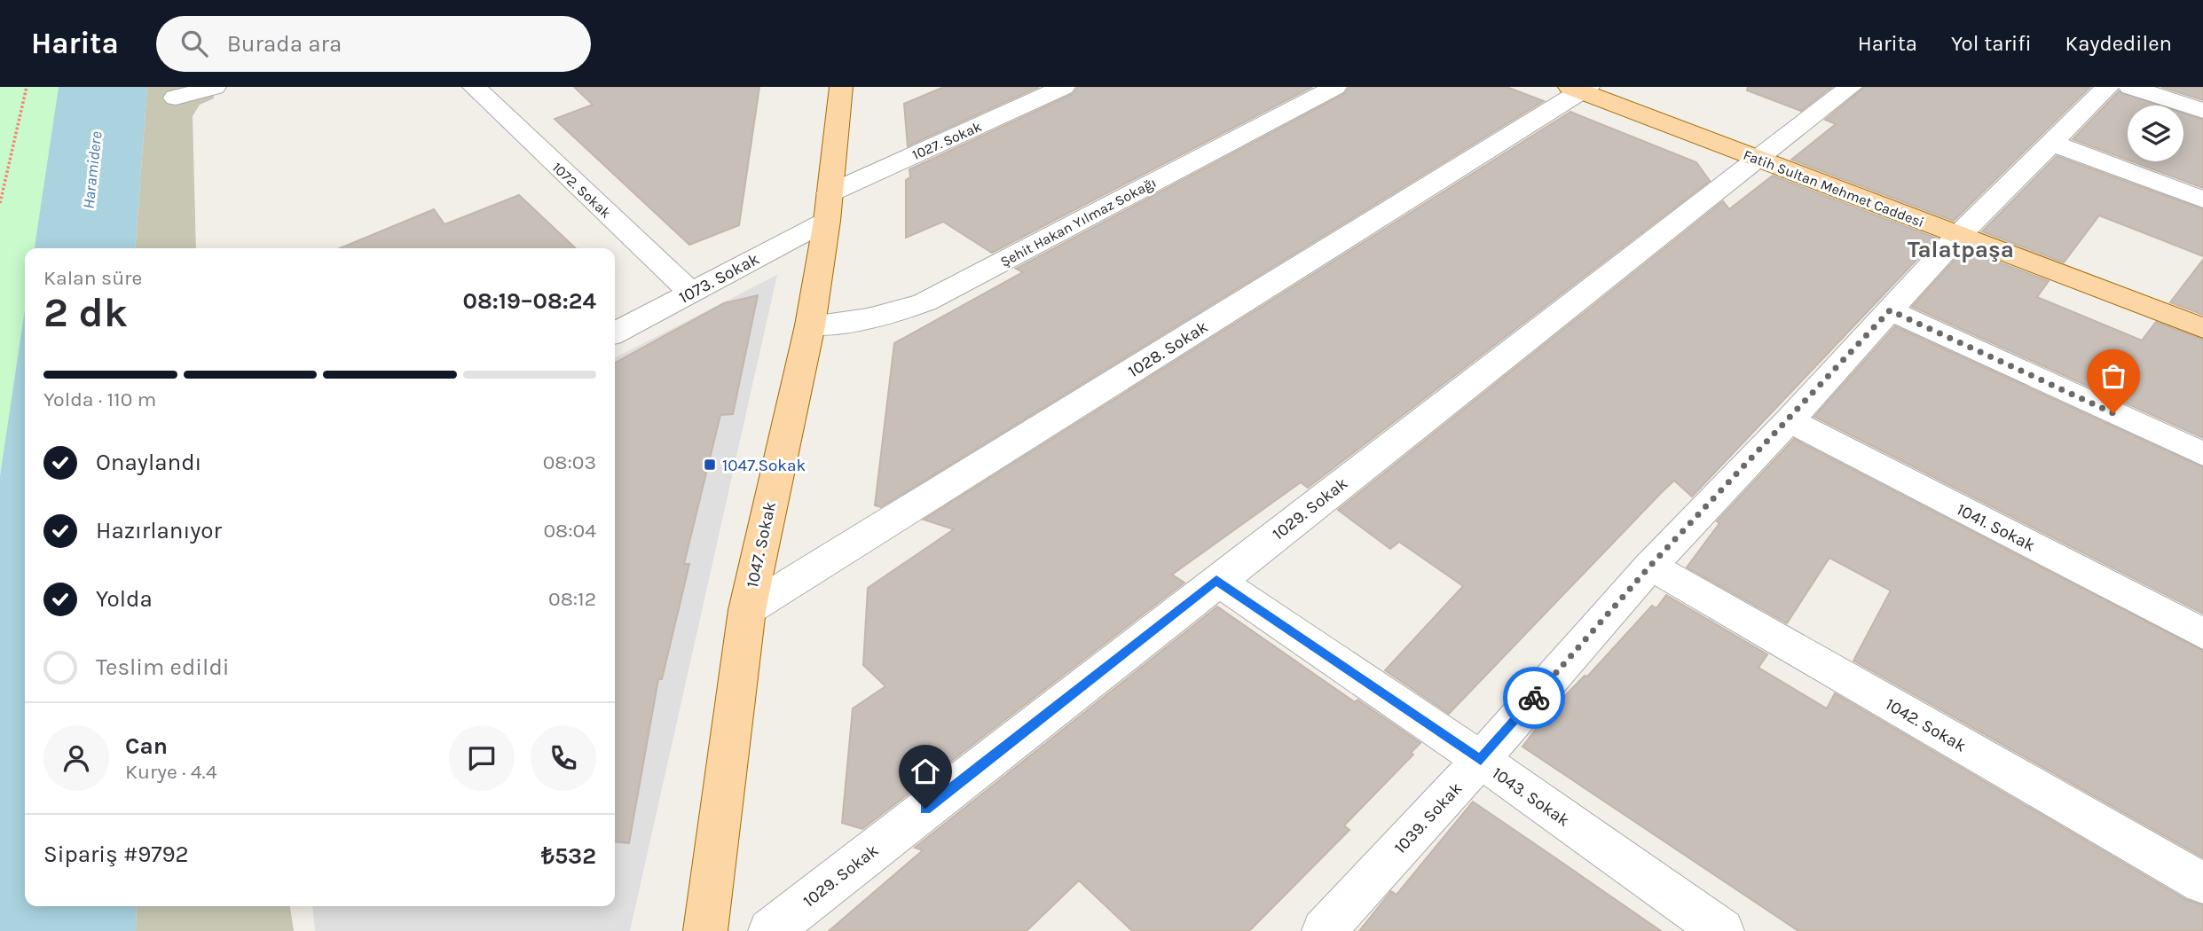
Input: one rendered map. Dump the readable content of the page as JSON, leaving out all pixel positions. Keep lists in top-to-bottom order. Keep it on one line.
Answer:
{"streets":{"main road":["Fatih Sultan Mehmet Caddesi","1047. Sokak"],"street":["1027. Sokak","1072. Sokak","Şehit Hakan Yılmaz Sokağı","1073. Sokak","1028. Sokak","1029. Sokak","1041. Sokak","1042. Sokak","1043. Sokak","1039. Sokak"]},"crossings":[["1027. Sokak","1073. Sokak"],["1027. Sokak","1047. Sokak"],["Fatih Sultan Mehmet Caddesi","1028. Sokak"],["Fatih Sultan Mehmet Caddesi","1029. Sokak"],["Fatih Sultan Mehmet Caddesi","1039. Sokak"],["1072. Sokak","1073. Sokak"],["Şehit Hakan Yılmaz Sokağı","1047. Sokak"],["1073. Sokak","1047. Sokak"],["1028. Sokak","1047. Sokak"],["1029. Sokak","1043. Sokak"],["1041. Sokak","1039. Sokak"],["1042. Sokak","1039. Sokak"],["1043. Sokak","1039. Sokak"]],"districts":["Talatpaşa"],"water":["Haramidere"],"places":{"transit":["1047.Sokak"]},"page":{"header":"Harita","search":"Burada ara","nav":["Harita","Yol tarifi","Kaydedilen"],"heading":["2 dk","Kalan süre","08:19–08:24"],"panel":["Can","Kurye · 4.4","Sipariş #9792","₺532"],"bar":"Yolda · 110 m","list":[["Onaylandı","08:03"],["Hazırlanıyor","08:04"],["Yolda","08:12"],"Teslim edildi"]}}
